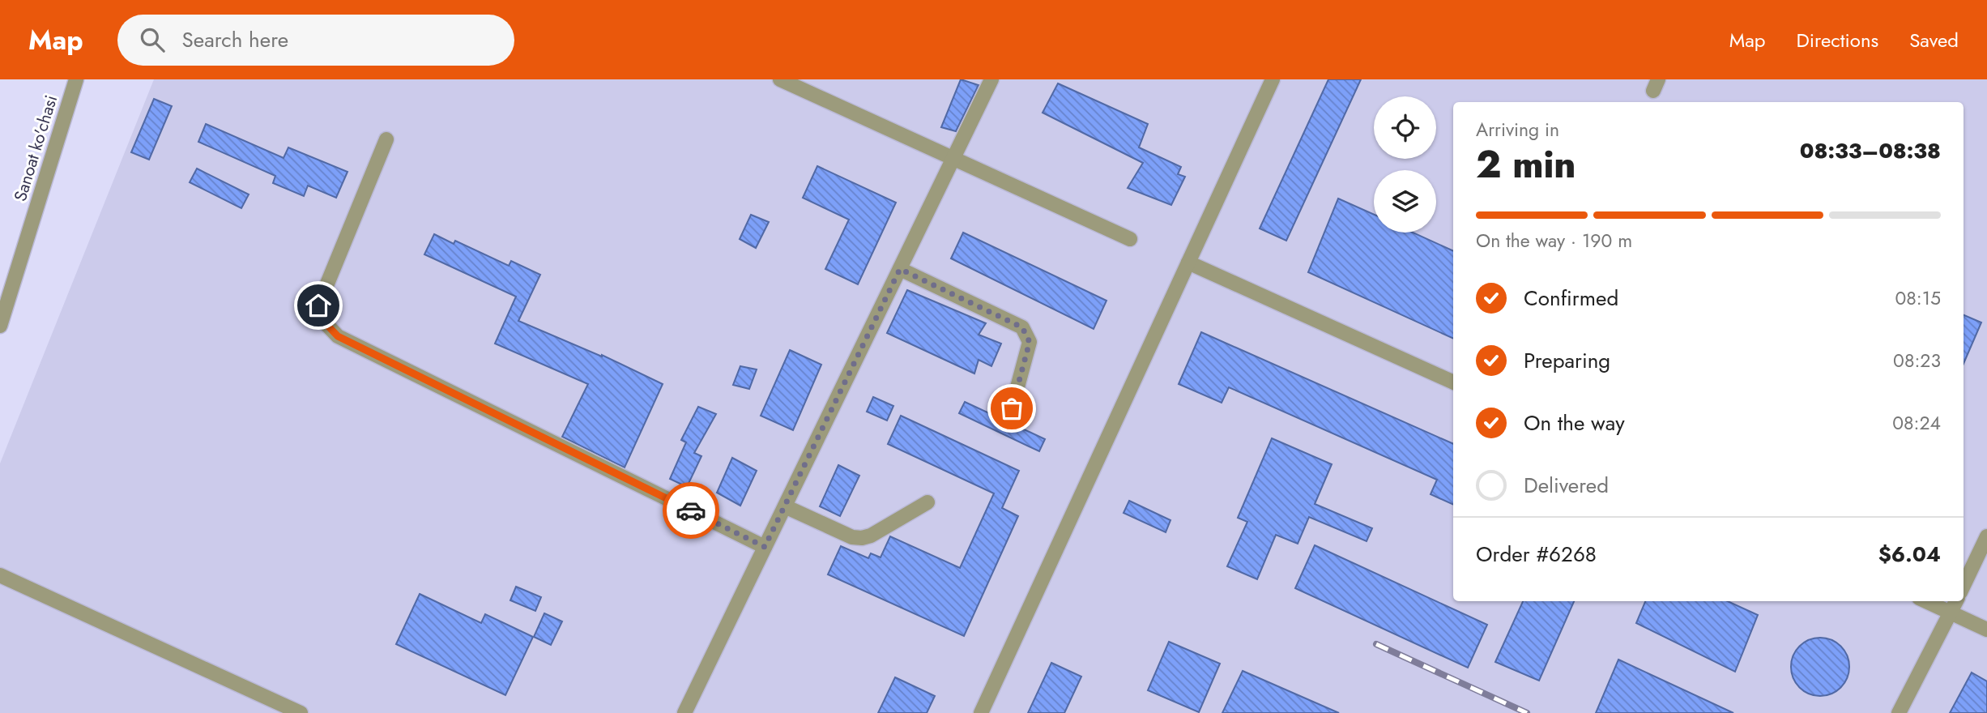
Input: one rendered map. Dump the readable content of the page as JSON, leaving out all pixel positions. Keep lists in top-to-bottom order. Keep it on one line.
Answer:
{"streets":{"street":["Sanoat ko'chasi"]},"page":{"header":"Map","search":"Search here","nav":["Map","Directions","Saved"],"heading":["2 min","Arriving in","08:33–08:38"],"panel":["Order #6268","$6.04"],"bar":"On the way · 190 m","list":[["Confirmed","08:15"],["Preparing","08:23"],["On the way","08:24"],"Delivered"]}}
